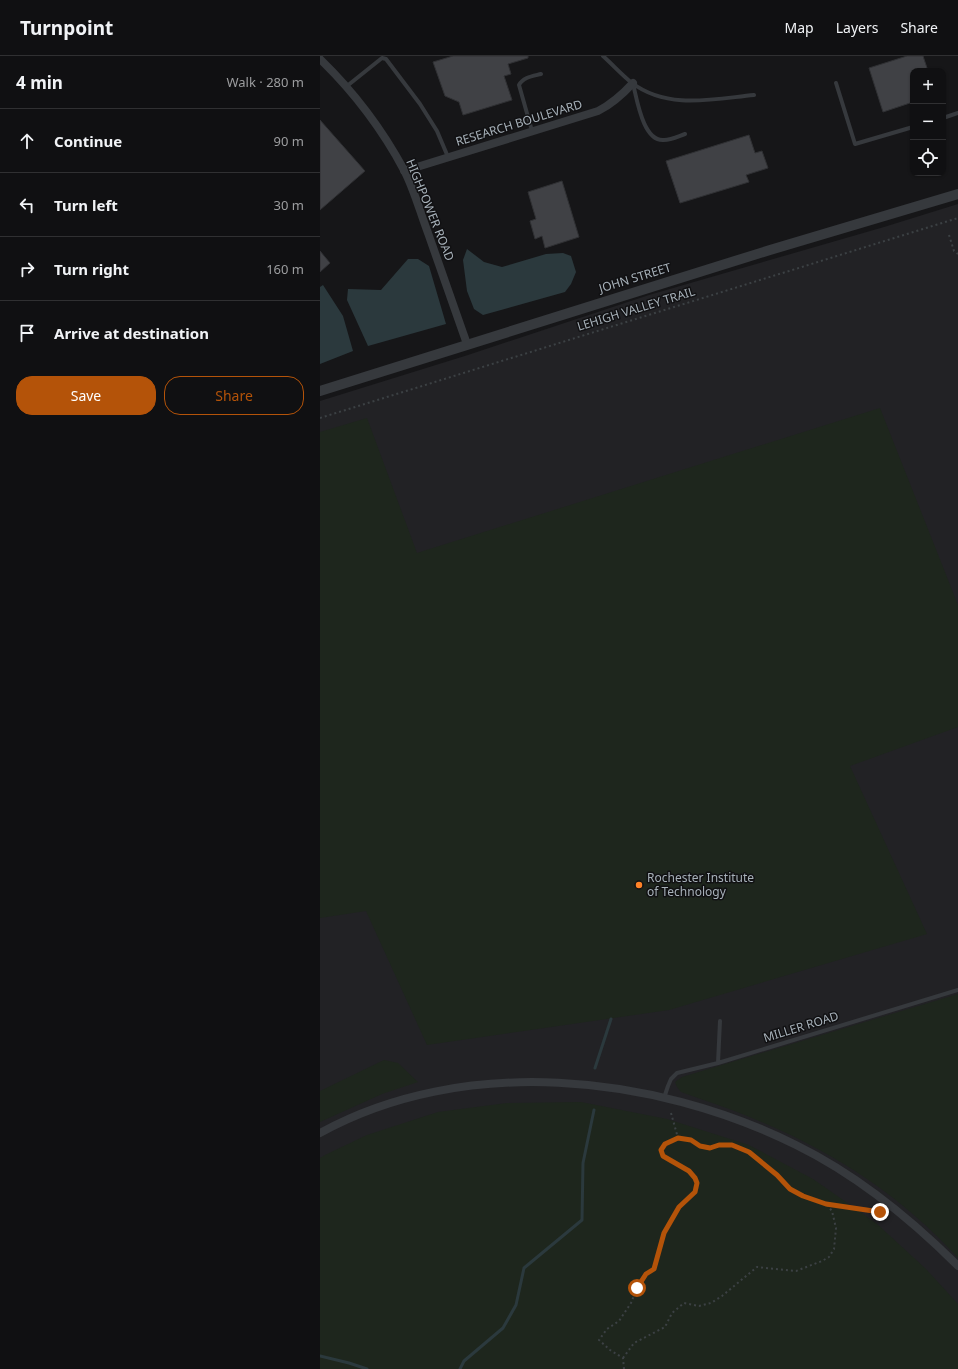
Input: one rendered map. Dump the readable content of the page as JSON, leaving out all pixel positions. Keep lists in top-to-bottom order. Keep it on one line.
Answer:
{"streets":{"street":["RESEARCH BOULEVARD","HIGHPOWER ROAD","JOHN STREET"],"lane":["MILLER ROAD"],"path":["LEHIGH VALLEY TRAIL"]},"crossings":[["RESEARCH BOULEVARD","HIGHPOWER ROAD"],["HIGHPOWER ROAD","JOHN STREET"]],"places":["Rochester Institute of Technology"],"page":{"header":"Turnpoint","nav":["Map","Layers","Share"],"heading":["4 min","Walk · 280 m"],"map_buttons":["+","−"],"list":[["Continue","90 m"],["Turn left","30 m"],["Turn right","160 m"],"Arrive at destination"],"buttons":["Save","Share"]}}
